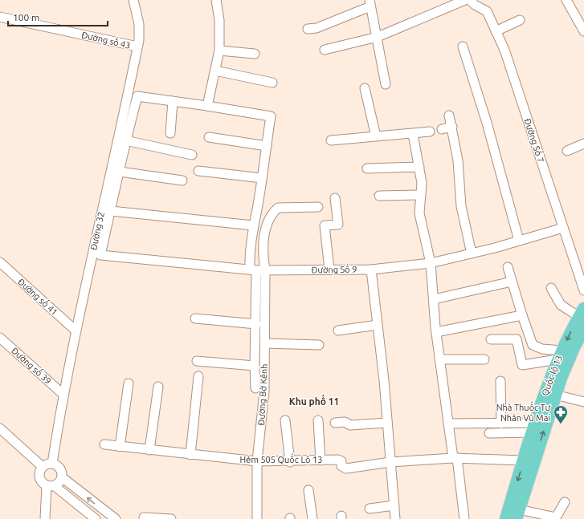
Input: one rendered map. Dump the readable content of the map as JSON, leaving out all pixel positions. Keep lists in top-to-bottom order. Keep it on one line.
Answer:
{"streets":{"highway":["Quốc lộ 13"],"street":["Đường số 43","Đường Số 7","Đường 32","Đường Số 9","Đường số 41","Đường số 39","Đường Bờ Kênh","Hẻm 505 Quốc Lộ 13"]},"crossings":[["Đường số 43","Đường 32"],["Đường Số 7","Đường Số 9"],["Đường 32","Đường số 41"],["Đường 32","Đường số 39"],["Đường Số 9","Đường Bờ Kênh"],["Quốc lộ 13","Hẻm 505 Quốc Lộ 13"],["Đường Bờ Kênh","Hẻm 505 Quốc Lộ 13"]],"districts":["Khu phố 11"],"places":{"pharmacy":["Nhà Thuốc Tư Nhân Vū Mai"]},"scale_bar":"100 m"}
